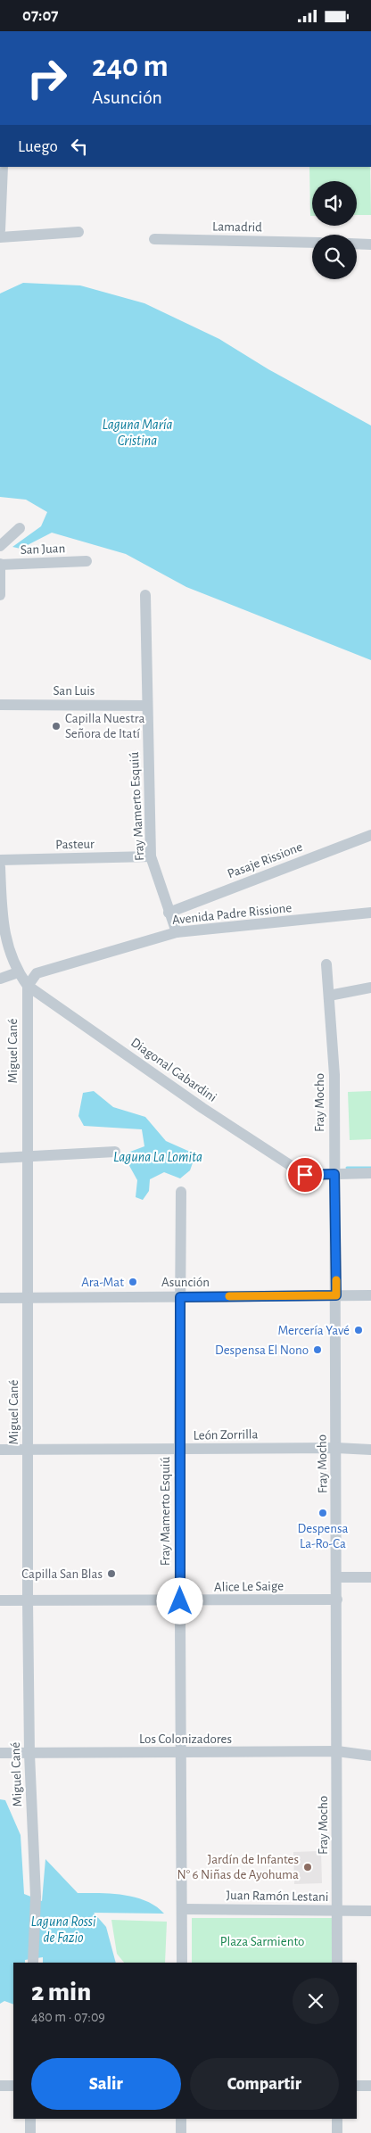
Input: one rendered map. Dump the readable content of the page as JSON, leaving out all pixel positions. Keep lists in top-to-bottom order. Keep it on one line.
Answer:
{"streets":{"street":["Lamadrid","San Juan","San Luis","Fray Mamerto Esquiú","Pasteur","Pasaje Rissione","Avenida Padre Rissione","Miguel Cané","Diagonal Gabardini","Fray Mocho","Asunción","León Zorrilla","Alice Le Saige","Los Colonizadores","Juan Ramón Lestani"]},"crossings":[["San Luis","Fray Mamerto Esquiú"],["Fray Mamerto Esquiú","Pasteur"],["Fray Mamerto Esquiú","Pasaje Rissione"],["Fray Mamerto Esquiú","Avenida Padre Rissione"],["Fray Mamerto Esquiú","Asunción"],["Fray Mamerto Esquiú","León Zorrilla"],["Fray Mamerto Esquiú","Alice Le Saige"],["Fray Mamerto Esquiú","Los Colonizadores"],["Fray Mamerto Esquiú","Juan Ramón Lestani"],["Avenida Padre Rissione","Miguel Cané"],["Avenida Padre Rissione","Diagonal Gabardini"],["Miguel Cané","Diagonal Gabardini"],["Miguel Cané","Asunción"],["Miguel Cané","León Zorrilla"],["Miguel Cané","Alice Le Saige"],["Miguel Cané","Los Colonizadores"],["Diagonal Gabardini","Fray Mocho"],["Fray Mocho","Asunción"],["Fray Mocho","León Zorrilla"],["Fray Mocho","Alice Le Saige"],["Fray Mocho","Los Colonizadores"],["Fray Mocho","Juan Ramón Lestani"]],"water":["Laguna María Cristina","Laguna La Lomita","Laguna Rossi de Fazio"],"parks":["Plaza Sarmiento"],"places":["Capilla Nuestra Señora de Itatí","Ara-Mat","Mercería Yavé","Despensa El Nono","Despensa La-Ro-Ca","Capilla San Blas","Jardín de Infantes N° 6 Niñas de Ayohuma"],"page":{"status":"07:07","turn":["240 m","Asunción"],"then":"Luego","heading":["2 min","480 m · 07:09"],"buttons":["Salir","Compartir"]}}
